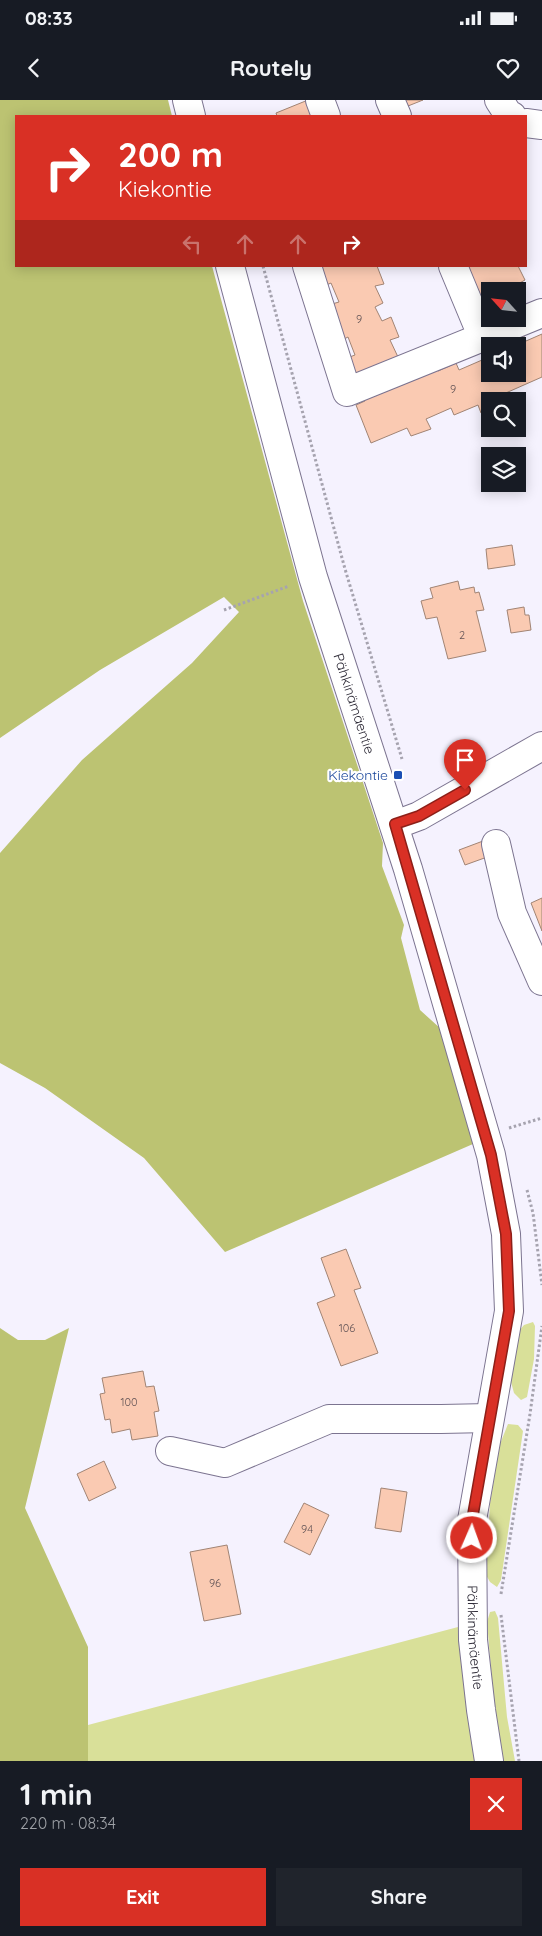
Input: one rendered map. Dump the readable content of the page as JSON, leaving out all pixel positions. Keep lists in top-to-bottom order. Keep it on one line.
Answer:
{"streets":{"street":["Pähkinämäentie"]},"places":{"transit":["Kiekontie"]},"house_numbers":["9","9","2","106","100","94","96"],"north":"top left","page":{"status":"08:33","header":"Routely","turn":["200 m","Kiekontie"],"heading":["1 min","220 m · 08:34"],"buttons":["Exit","Share"]}}
